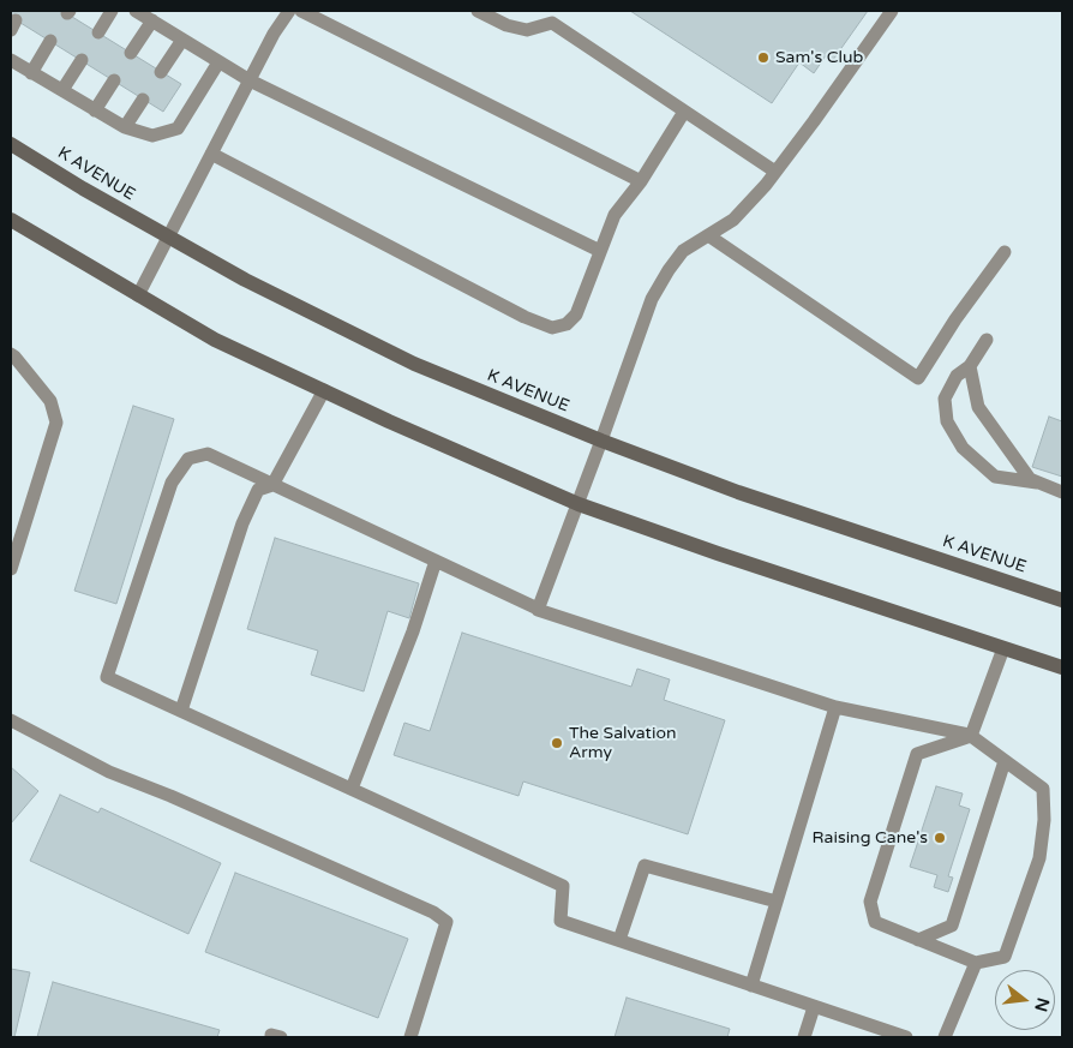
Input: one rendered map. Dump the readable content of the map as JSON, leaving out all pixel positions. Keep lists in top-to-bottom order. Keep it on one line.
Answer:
{"streets":{"main road":["K AVENUE"]},"places":["Sam's Club","The Salvation Army","Raising Cane's"],"north":"right"}
